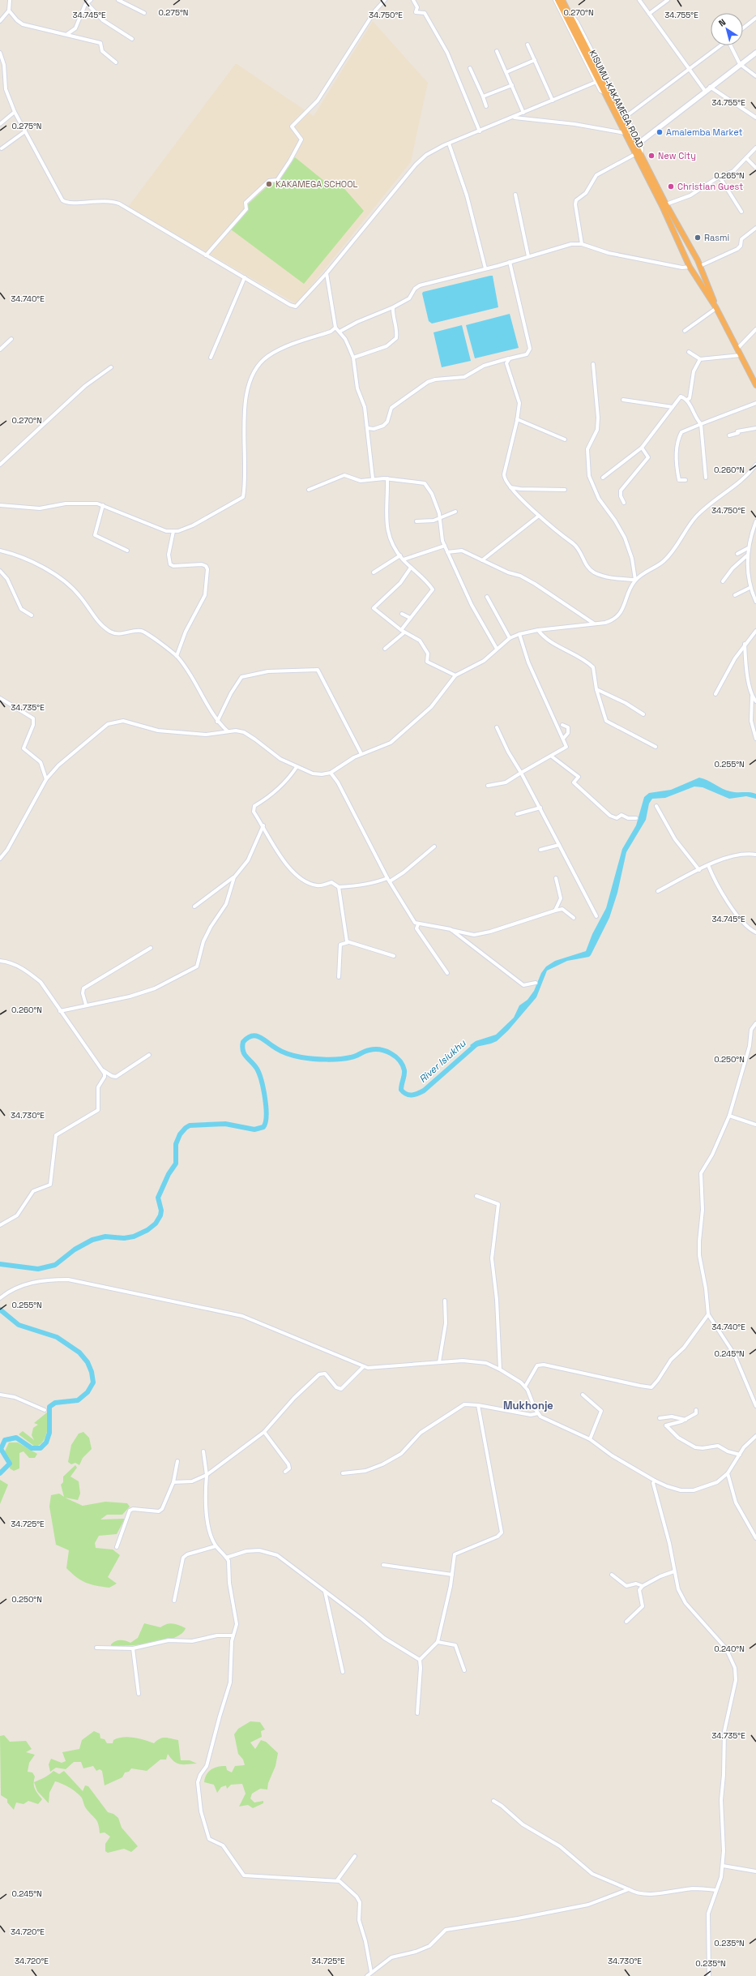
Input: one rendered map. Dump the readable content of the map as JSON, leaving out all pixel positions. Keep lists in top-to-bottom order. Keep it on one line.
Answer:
{"streets":{"highway":["KISUMU-KAKAMEGA ROAD"]},"districts":["Mukhonje"],"water":["River Isiukhu"],"places":["Amalemba Market","New City","KAKAMEGA SCHOOL","Christian Guest","Rasmi"],"north":"top left","coordinates":["0.275°N","0.270°N","34.745°E","34.750°E","34.755°E","0.265°N","34.740°E","0.260°N","34.735°E","0.255°N","0.250°N","34.730°E","0.245°N","34.725°E","0.240°N","34.720°E","0.235°N"]}
